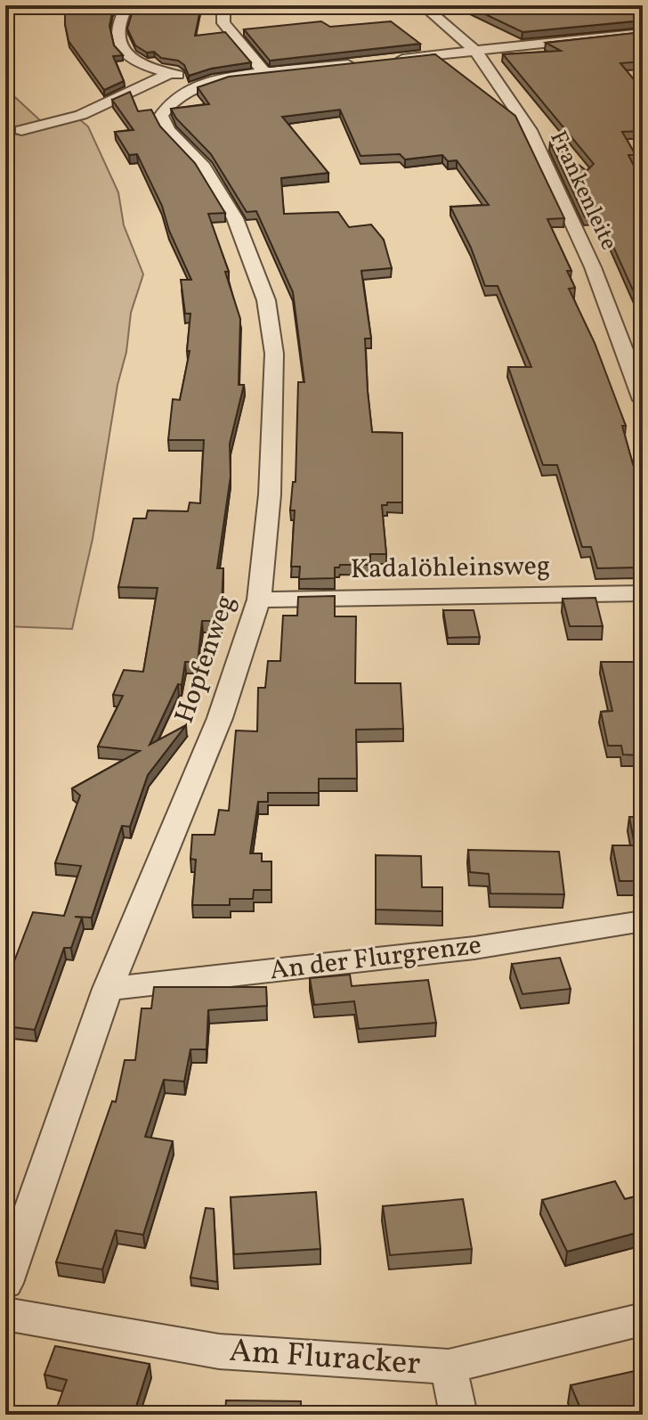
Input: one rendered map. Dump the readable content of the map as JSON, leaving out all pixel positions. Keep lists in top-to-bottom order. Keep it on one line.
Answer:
{"streets":{"street":["Frankenleite","Kadalöhleinsweg","Hopfenweg","An der Flurgrenze","Am Fluracker"]},"crossings":[["Kadalöhleinsweg","Hopfenweg"],["Hopfenweg","An der Flurgrenze"]]}
